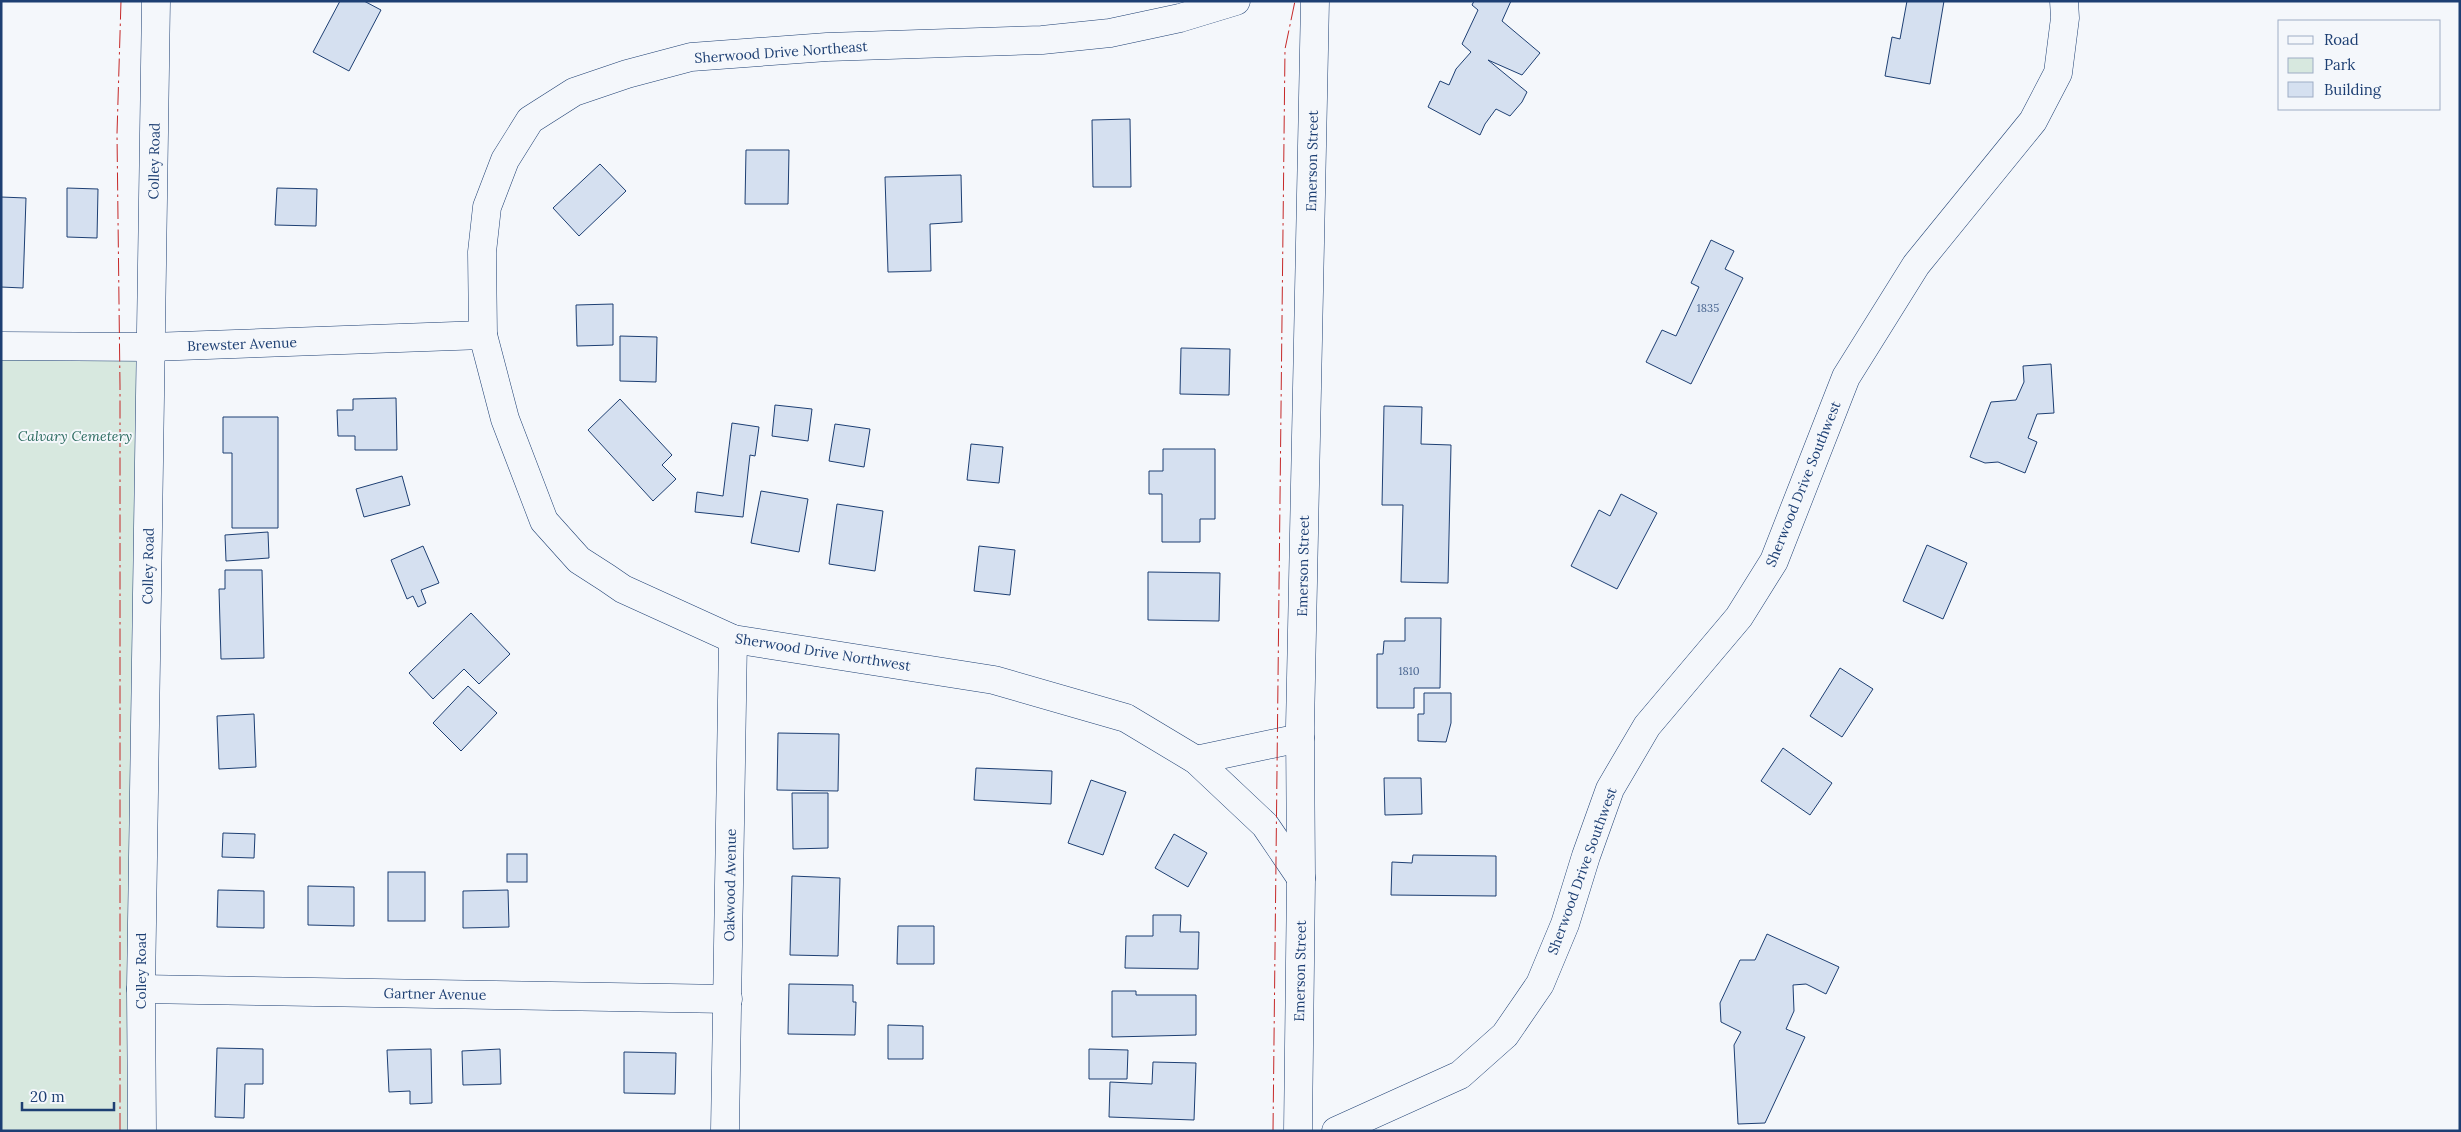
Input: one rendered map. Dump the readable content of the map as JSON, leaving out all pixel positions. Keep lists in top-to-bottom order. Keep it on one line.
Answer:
{"streets":{"street":["Sherwood Drive Northeast","Colley Road","Emerson Street","Brewster Avenue","Sherwood Drive Southwest","Sherwood Drive Northwest","Oakwood Avenue","Gartner Avenue"]},"crossings":[["Sherwood Drive Northeast","Brewster Avenue"],["Sherwood Drive Northeast","Sherwood Drive Northwest"],["Colley Road","Brewster Avenue"],["Colley Road","Gartner Avenue"],["Emerson Street","Sherwood Drive Northwest"],["Brewster Avenue","Sherwood Drive Northwest"],["Sherwood Drive Northwest","Oakwood Avenue"],["Oakwood Avenue","Gartner Avenue"]],"parks":["Calvary Cemetery"],"house_numbers":["1835","1810"],"legend":["Road","Park","Building"],"scale_bar":"20 m"}
